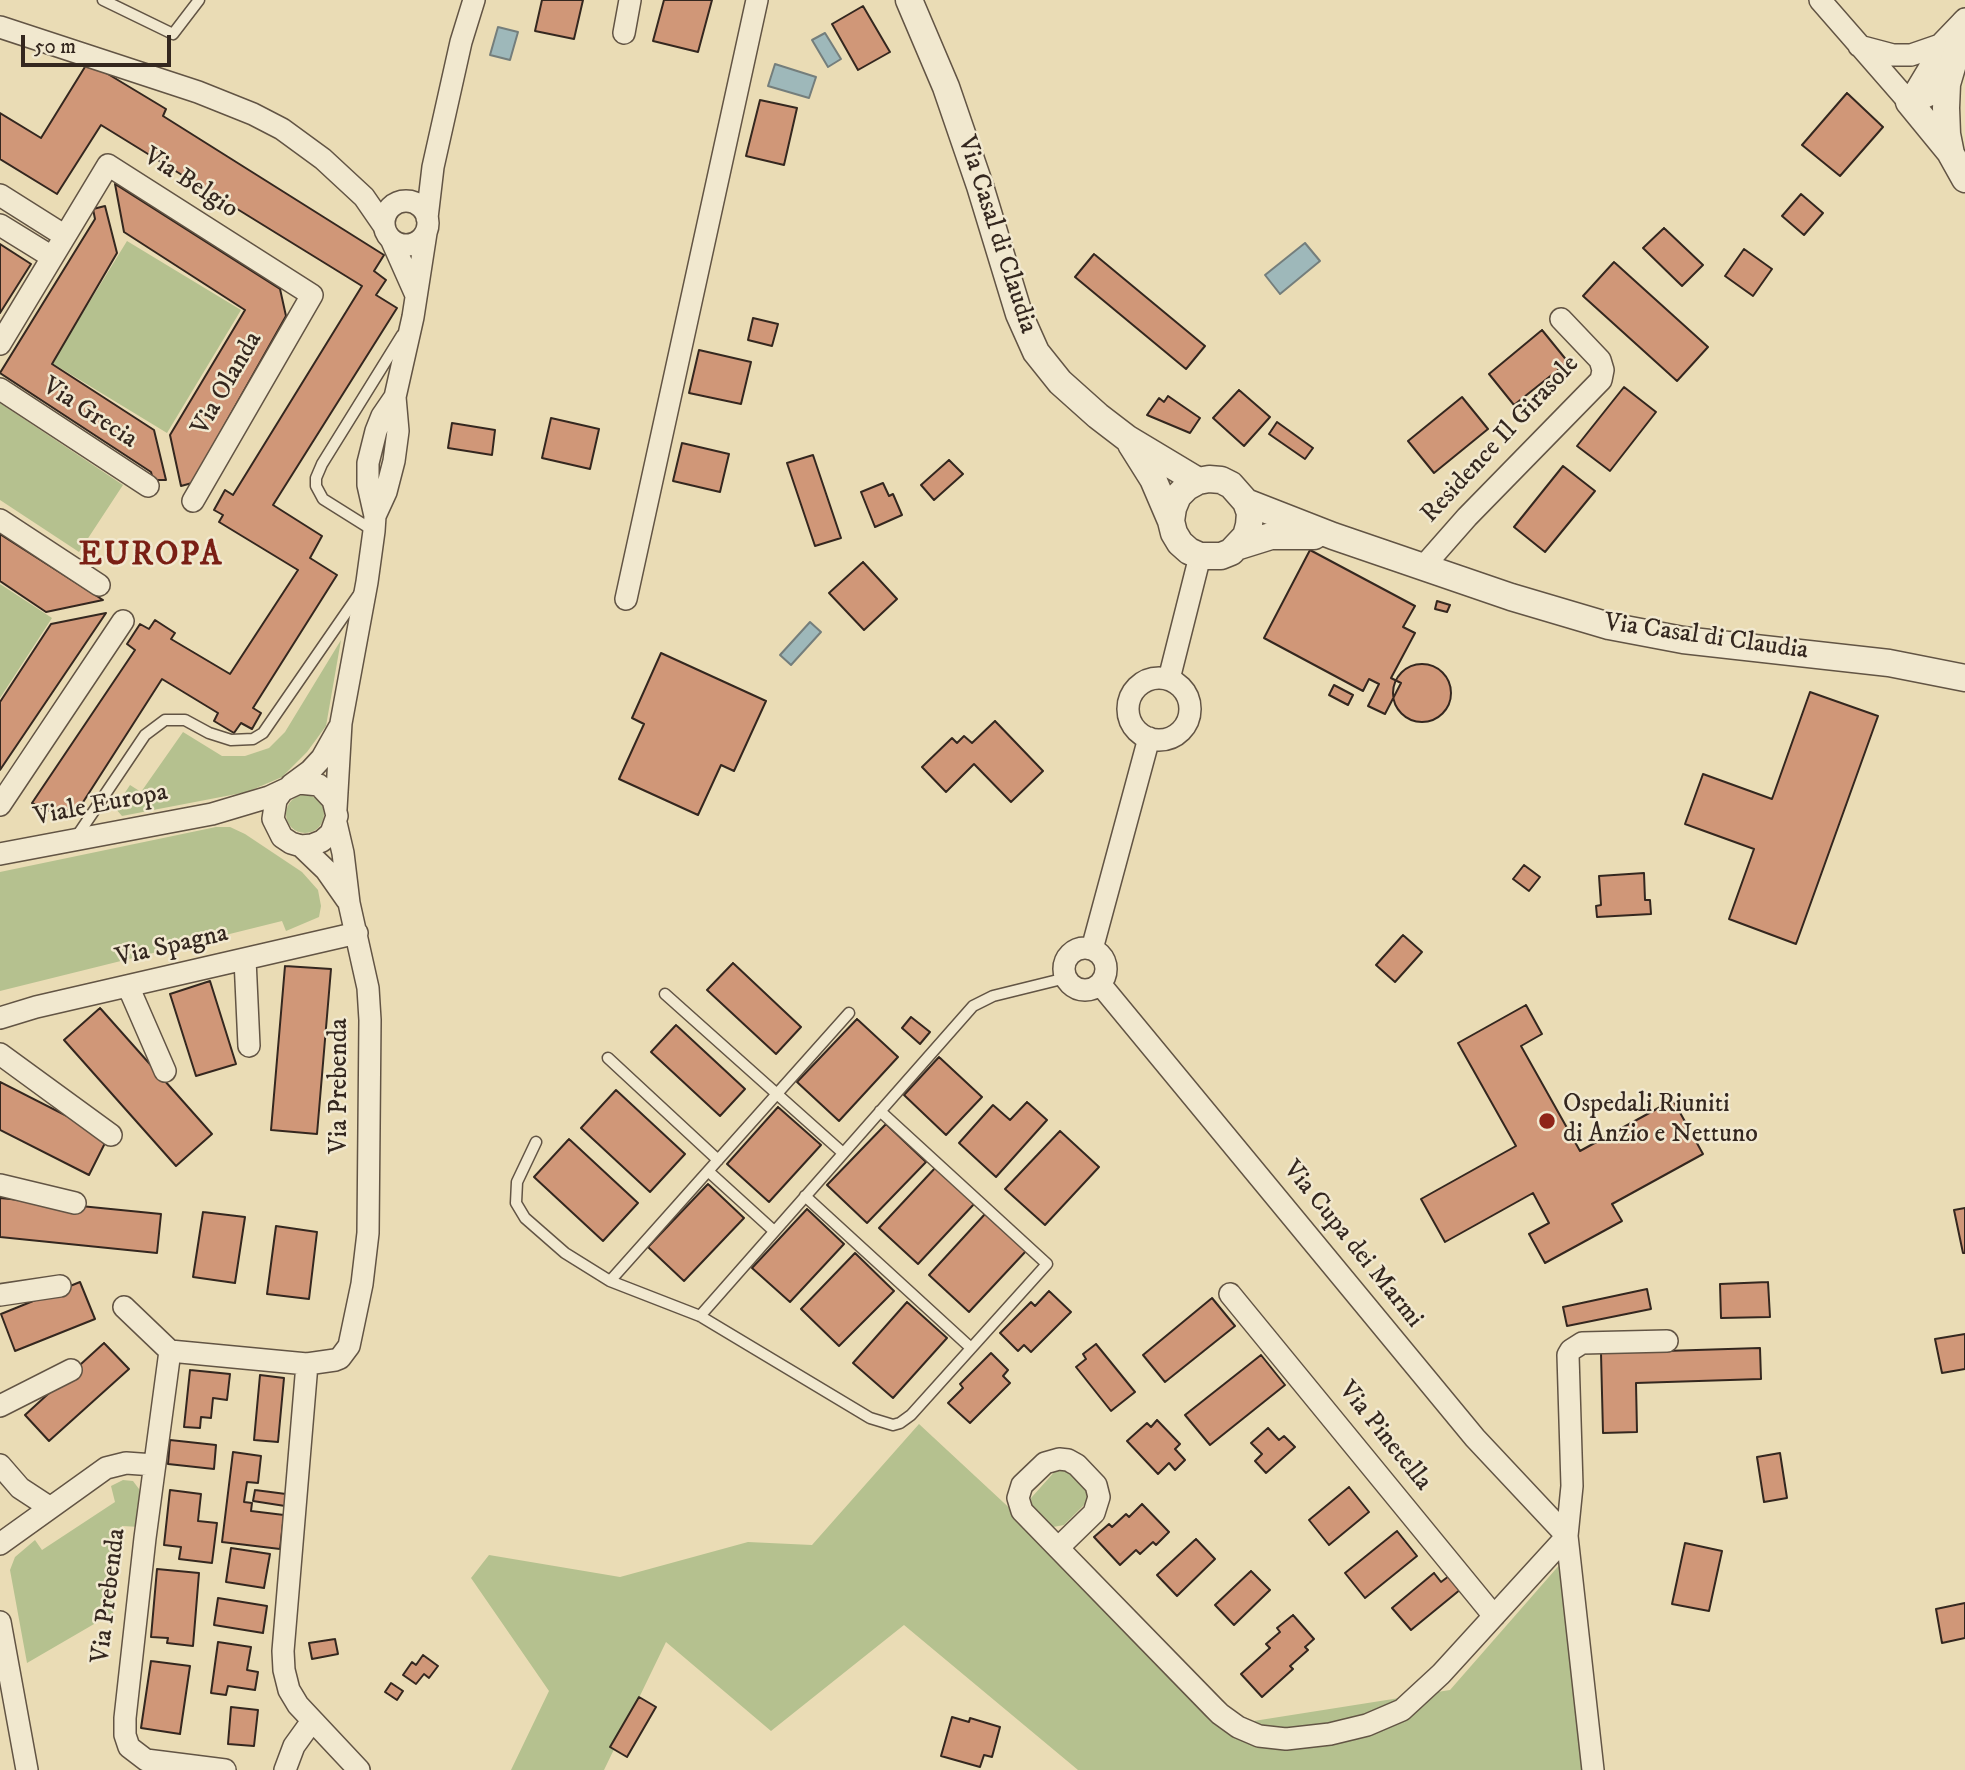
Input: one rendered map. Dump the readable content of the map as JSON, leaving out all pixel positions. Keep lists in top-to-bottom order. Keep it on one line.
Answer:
{"streets":{"street":["Via Belgio","Via Casal di Claudia","Via Olanda","Via Grecia","Residence Il Girasole","Viale Europa","Via Spagna","Via Prebenda","Via Cupa dei Marmi","Via Pinetella"]},"crossings":[["Via Belgio","Via Olanda"],["Via Casal di Claudia","Residence Il Girasole"],["Viale Europa","Via Prebenda"],["Via Spagna","Via Prebenda"]],"districts":["EUROPA"],"places":["Ospedali Riuniti di Anzio e Nettuno"],"scale_bar":"50 m"}
